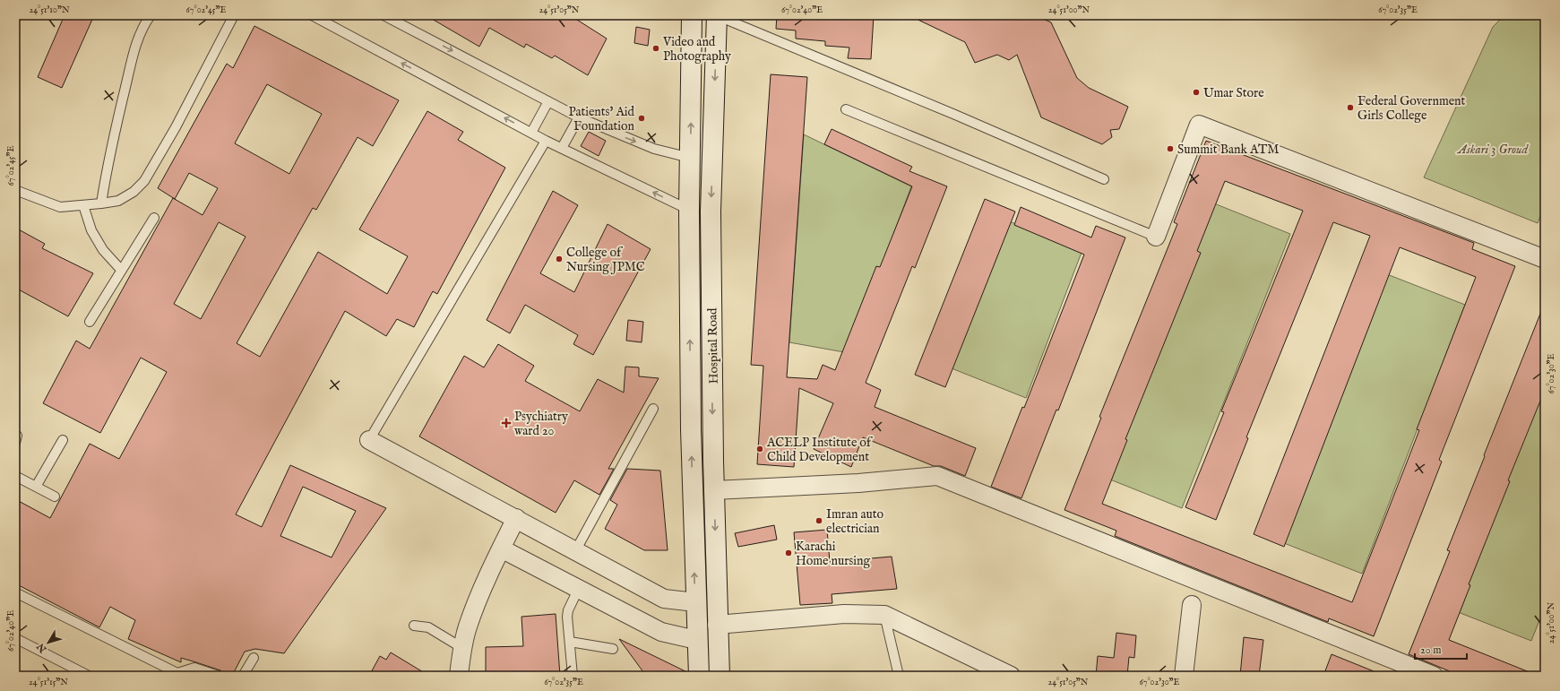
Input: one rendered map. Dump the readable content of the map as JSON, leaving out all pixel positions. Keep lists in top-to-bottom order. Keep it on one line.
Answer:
{"streets":{"main road":["Hospital Road"]},"parks":["Askari 3 Groud"],"places":{"other":["Video and Photography","Umar Store","Federal Government Girls College","Patients' Aid Foundation","Summit Bank ATM","College of Nursing JPMC","ACELP Institute of Child Development","Imran auto electrician","Karachi Home nursing"],"health":["Psychiatry ward 20"]},"scale_bar":"20 m","north":"bottom left","coordinates":["24°51'10\"N","67°02'45\"E","24°51'05\"N","67°02'40\"E","24°51'00\"N","67°02'35\"E","67°02'30\"E","24°51'15\"N"]}
